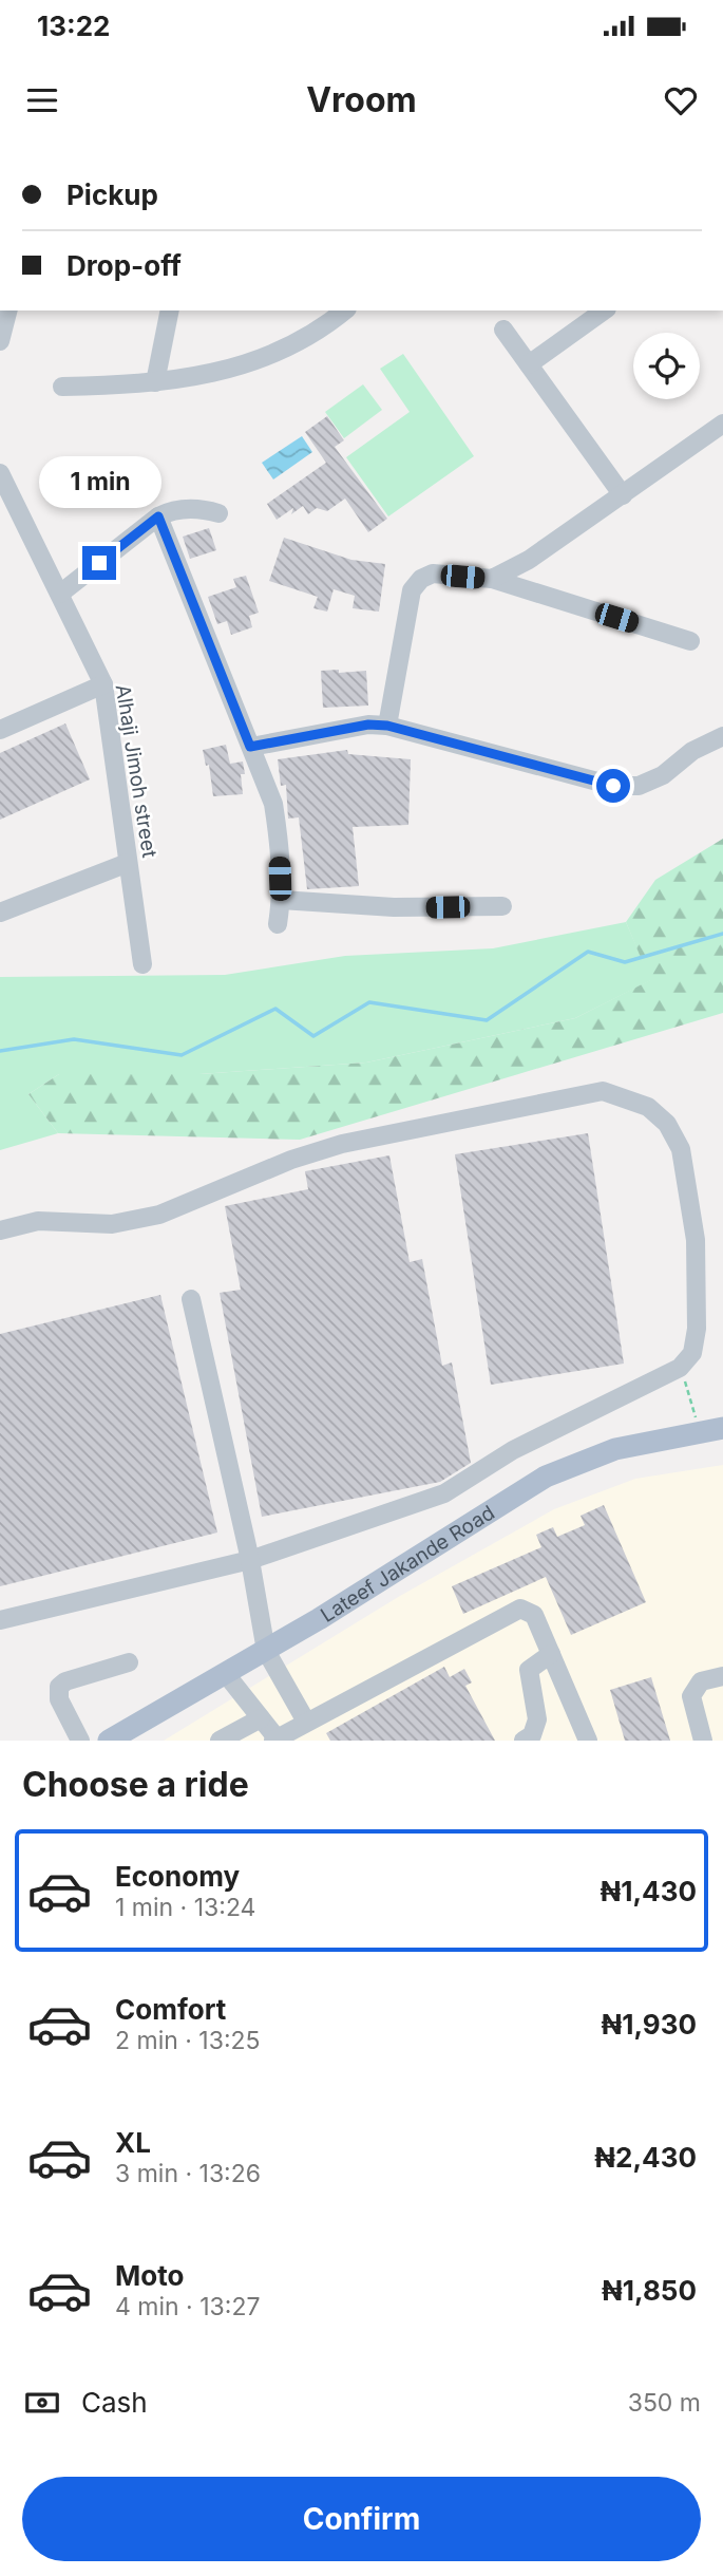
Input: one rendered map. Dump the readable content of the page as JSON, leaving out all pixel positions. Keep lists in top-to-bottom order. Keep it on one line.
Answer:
{"streets":{"main road":["Lateef Jakande Road"],"street":["Alhaji Jimoh street"]},"page":{"status":"13:22","header":"Vroom","banner":["Pickup","Drop-off"],"bubble":"1 min","heading":"Choose a ride","list":[{"name":"Economy","note":"1 min · 13:24","value":"₦1,430"},{"name":"Comfort","note":"2 min · 13:25","value":"₦1,930"},{"name":"XL","note":"3 min · 13:26","value":"₦2,430"},{"name":"Moto","note":"4 min · 13:27","value":"₦1,850"}],"pay":["Cash","350 m"],"buttons":"Confirm"}}
